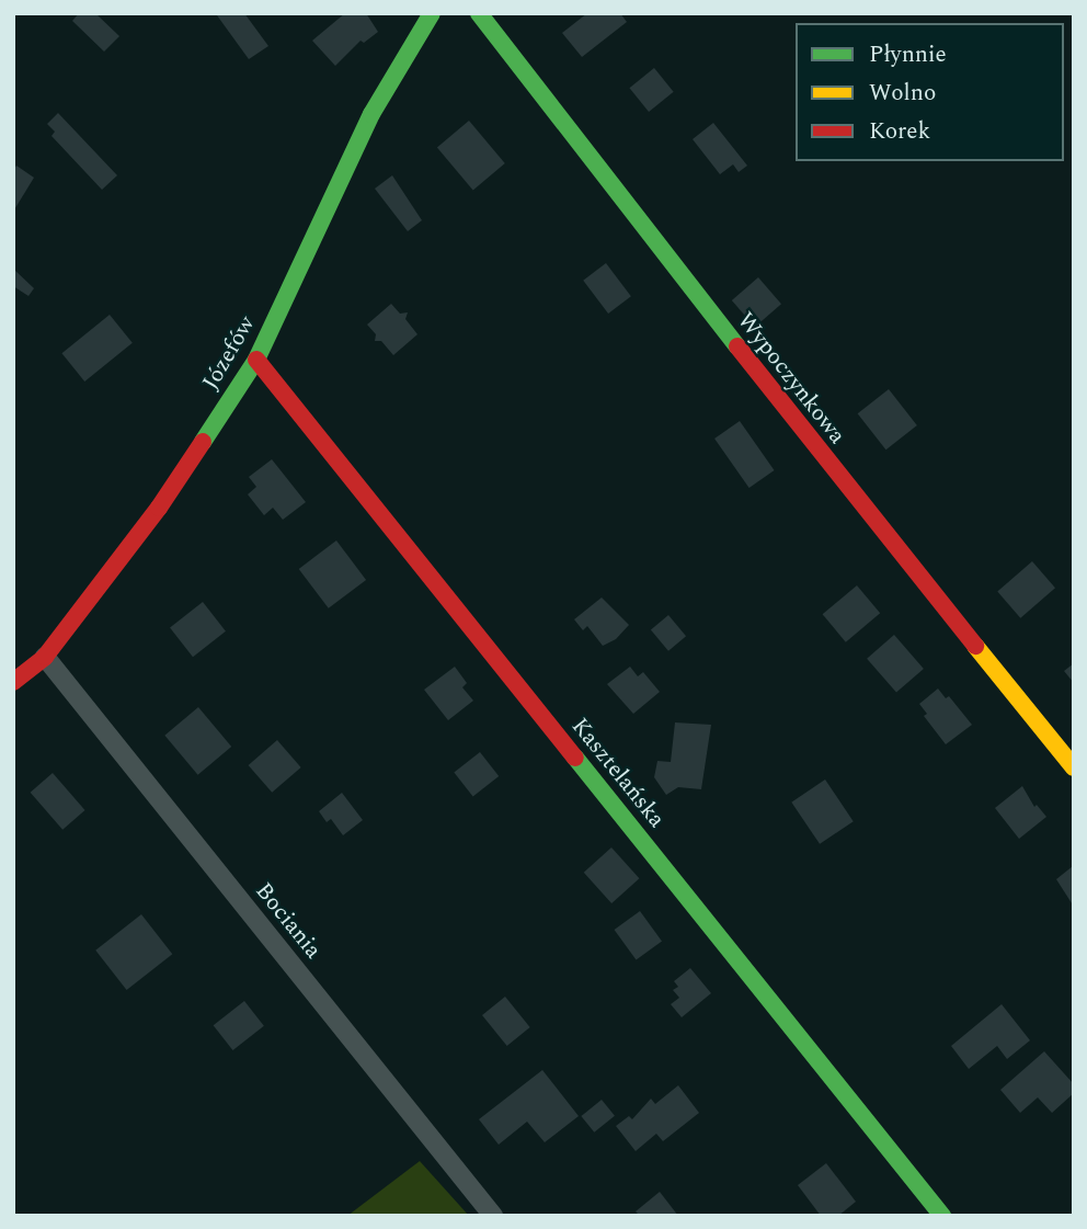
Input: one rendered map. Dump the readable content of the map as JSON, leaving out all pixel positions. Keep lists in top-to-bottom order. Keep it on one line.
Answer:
{"streets":{"street":["Józefów","Wypoczynkowa","Kasztelańska","Bociania"]},"crossings":[["Józefów","Kasztelańska"],["Józefów","Bociania"]],"legend":["Płynnie","Wolno","Korek"]}
